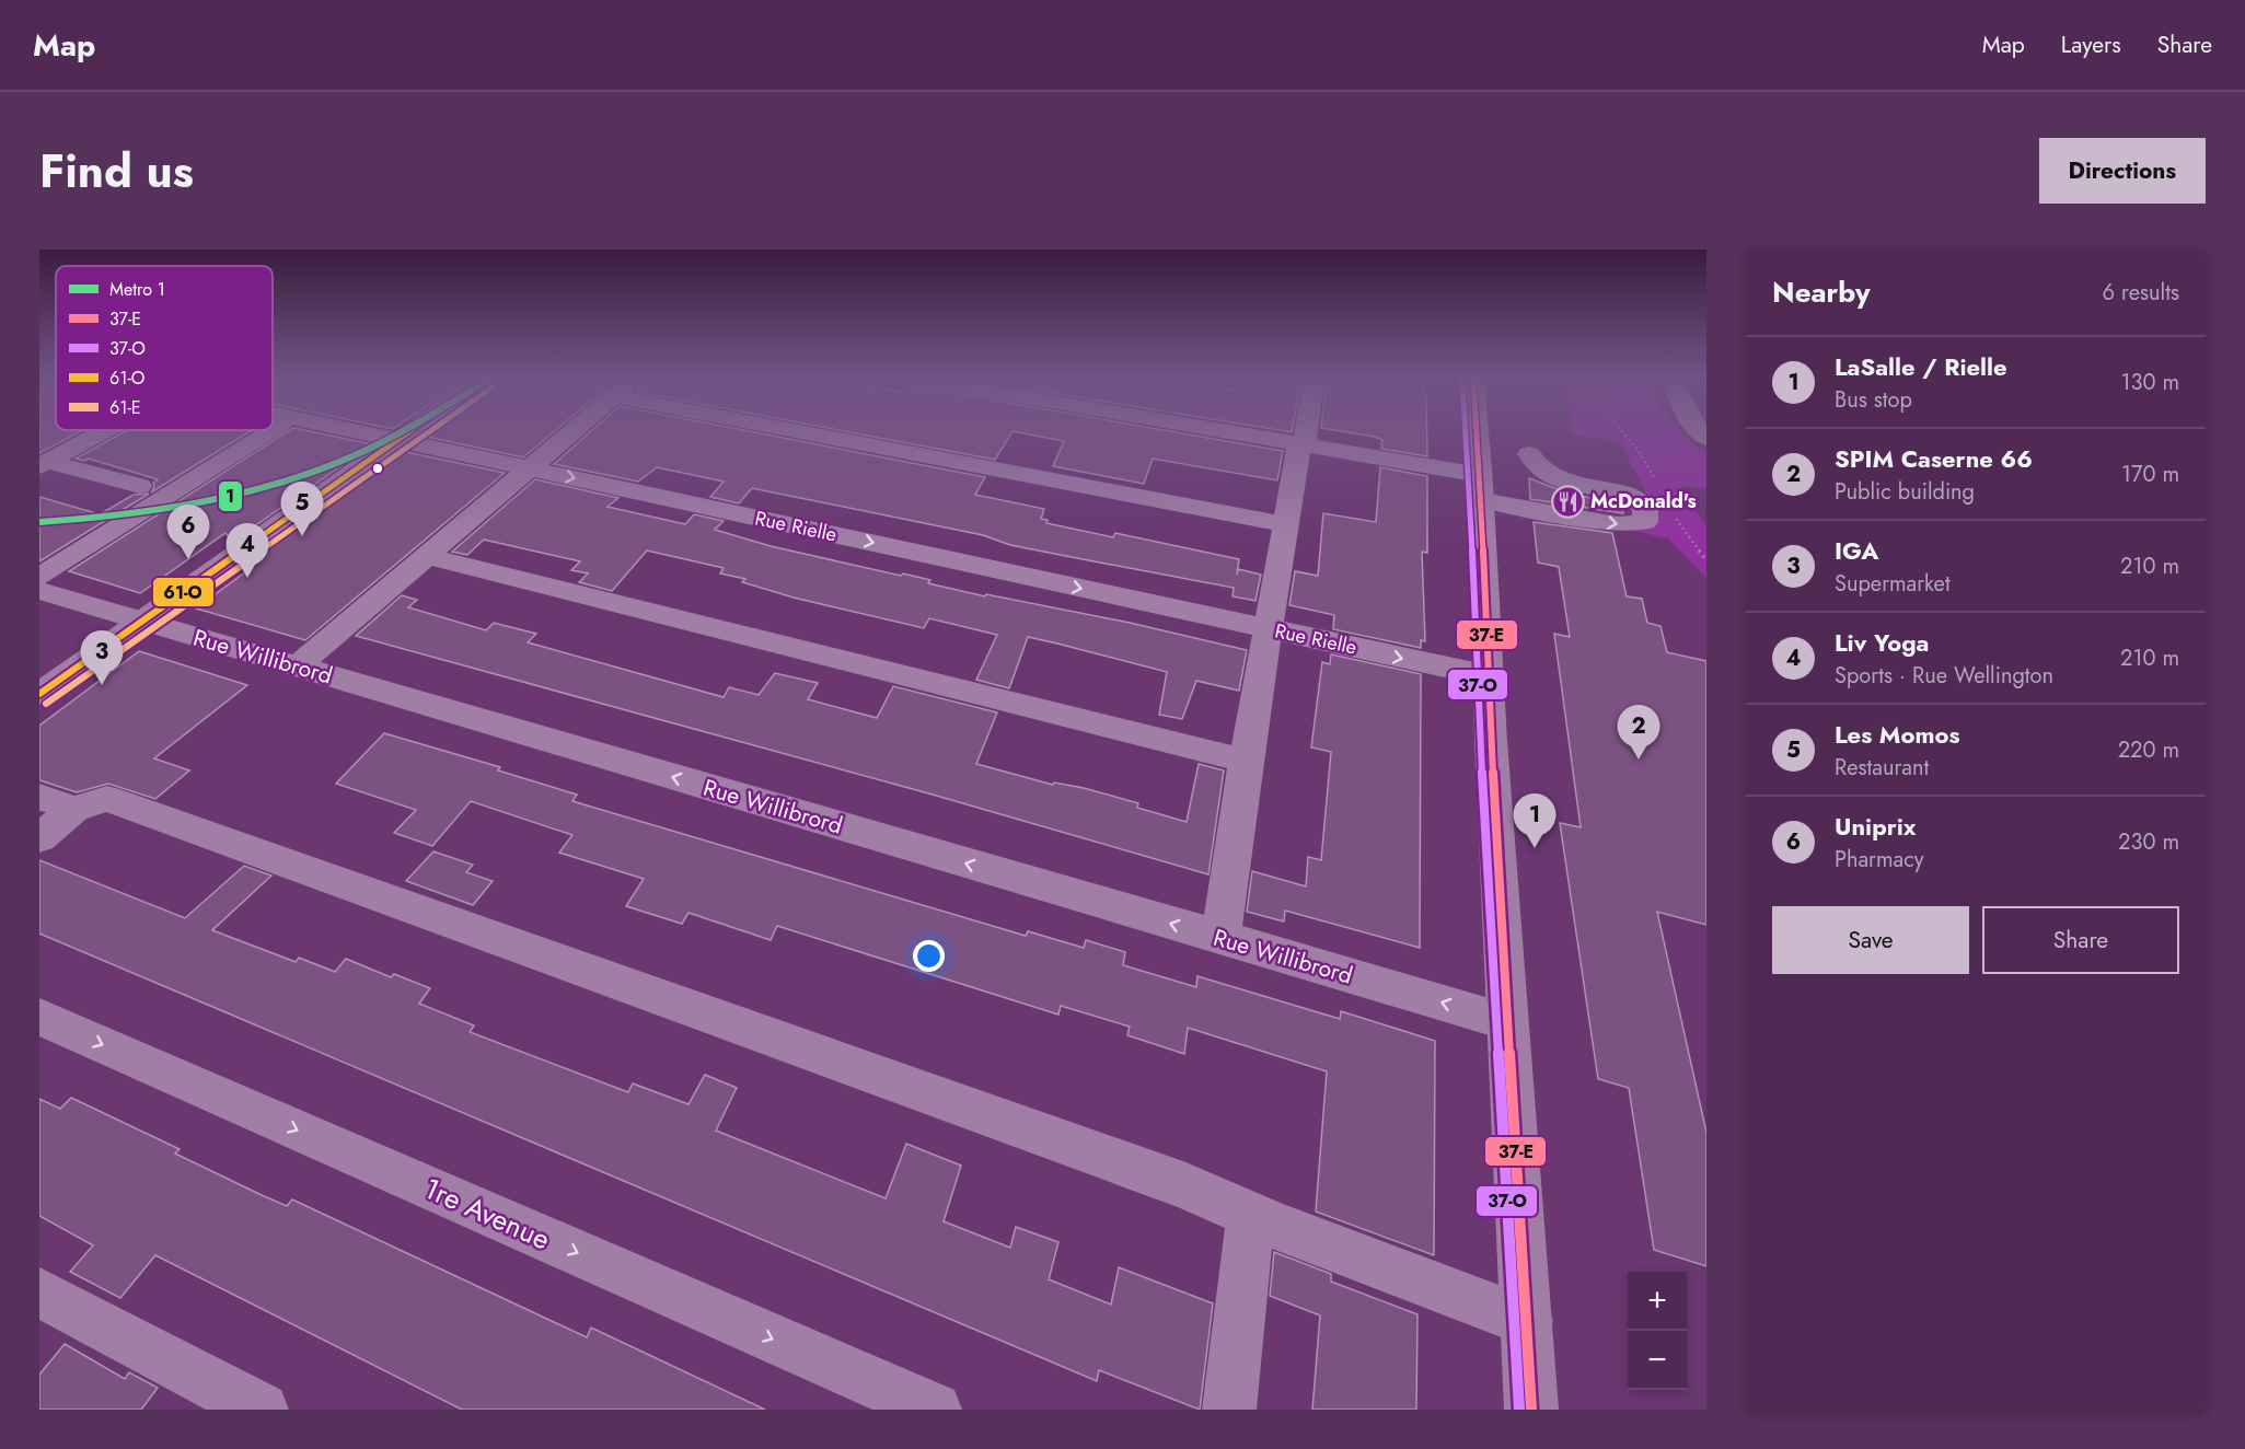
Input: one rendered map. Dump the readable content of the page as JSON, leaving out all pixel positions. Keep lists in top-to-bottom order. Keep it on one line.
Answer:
{"streets":{"street":["Rue Rielle","Rue Willibrord","1re Avenue"]},"places":{"restaurant":["McDonald's"]},"lines":["metro line 1","transit line 37-E","transit line 37-O","transit line 61-O","transit line 61-E"],"legend":["Metro 1","37-E","37-O","61-O","61-E"],"page":{"header":"Map","nav":["Map","Layers","Share"],"title":"Find us","buttons":["Directions",["Save","Share"]],"heading":["Nearby","6 results"],"list":[{"mark":"1","name":"LaSalle / Rielle","note":"Bus stop","value":"130 m"},{"mark":"2","name":"SPIM Caserne 66","note":"Public building","value":"170 m"},{"mark":"3","name":"IGA","note":"Supermarket","value":"210 m"},{"mark":"4","name":"Liv Yoga","note":"Sports · Rue Wellington","value":"210 m"},{"mark":"5","name":"Les Momos","note":"Restaurant","value":"220 m"},{"mark":"6","name":"Uniprix","note":"Pharmacy","value":"230 m"}],"pins":["5","6","4","3","2","1"],"map_buttons":["+","−"]}}
